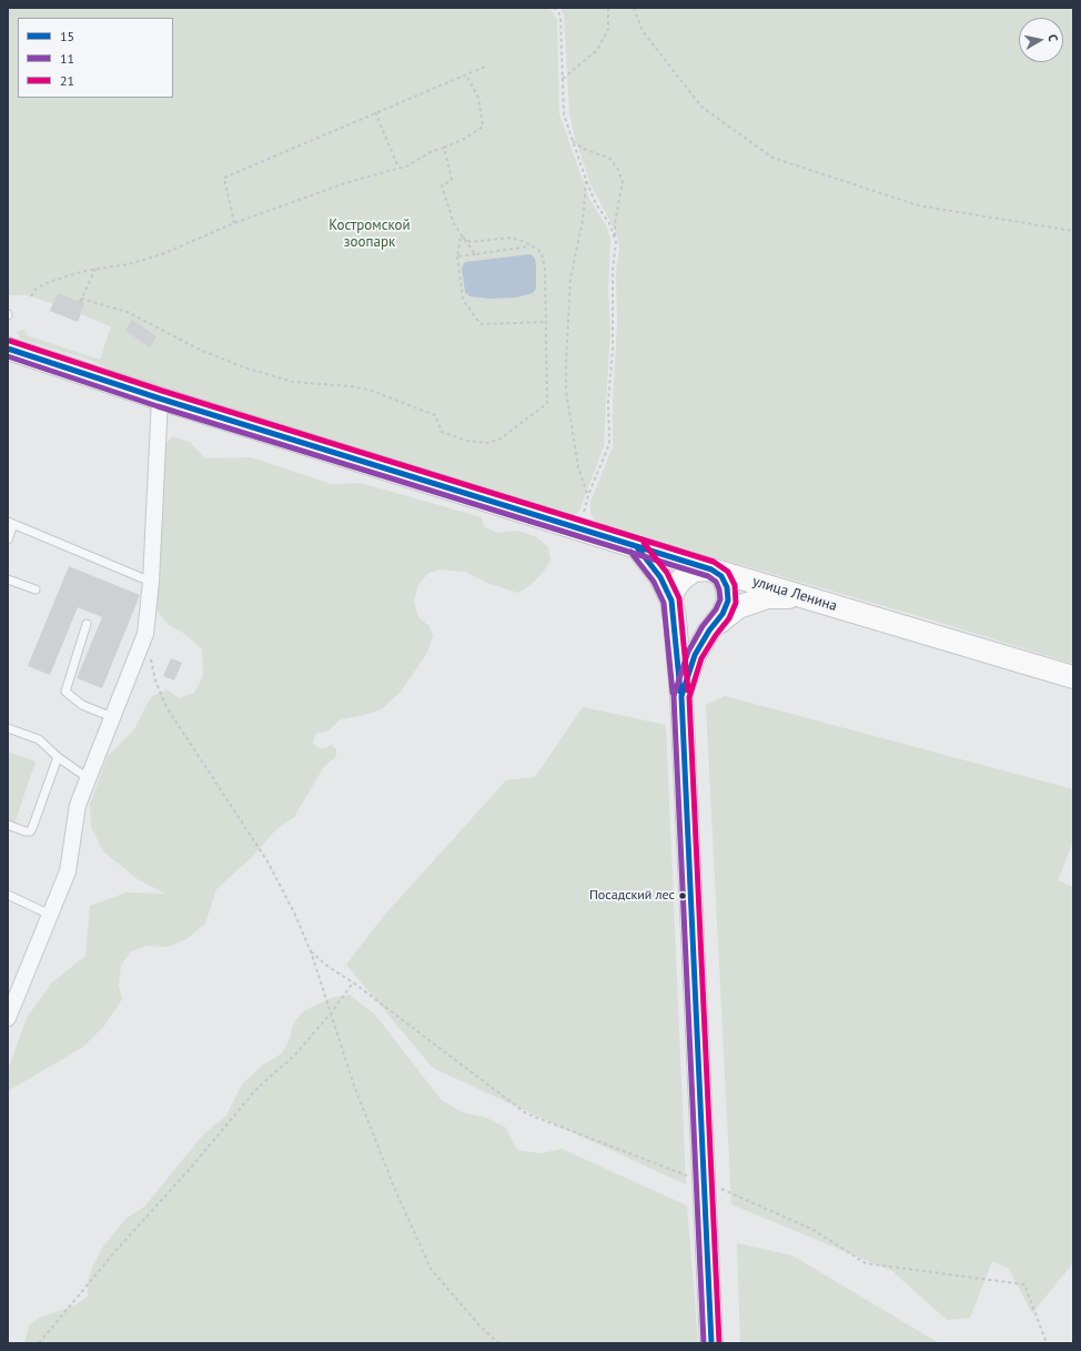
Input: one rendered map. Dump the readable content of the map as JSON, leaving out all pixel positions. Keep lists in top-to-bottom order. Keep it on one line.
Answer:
{"streets":{"main road":["улица Ленина"]},"parks":["Костромской зоопарк"],"places":["Посадский лес"],"lines":["transit line 21","transit line 15","transit line 11"],"legend":["15","11","21"],"north":"right"}
